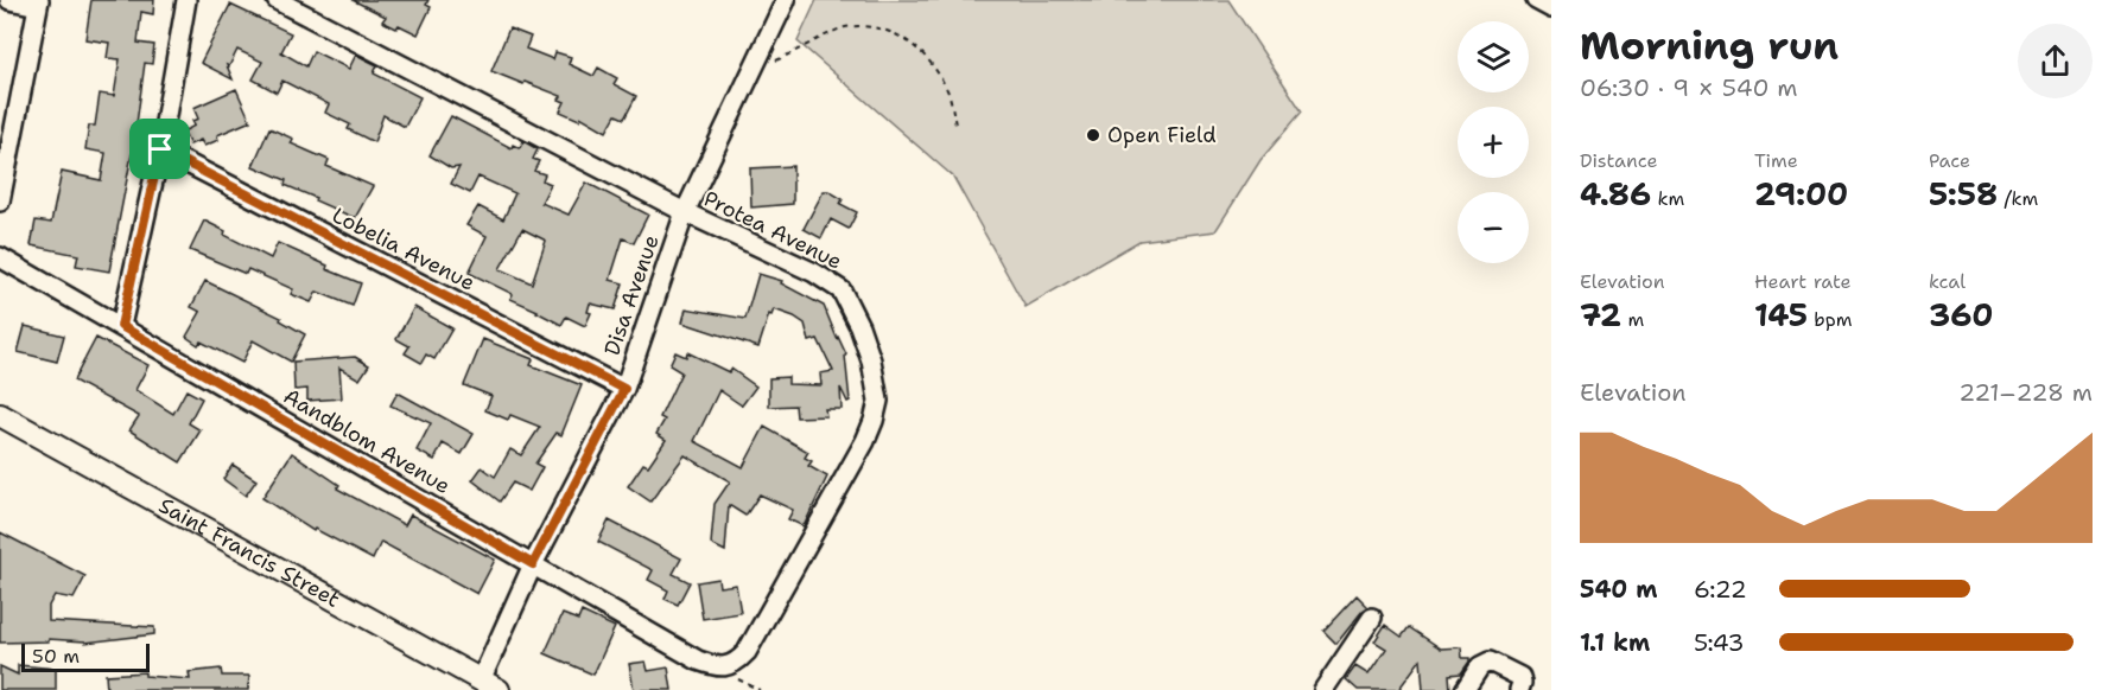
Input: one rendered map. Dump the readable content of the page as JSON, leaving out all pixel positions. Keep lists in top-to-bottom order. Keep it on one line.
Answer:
{"streets":{"street":["Protea Avenue","Lobelia Avenue","Disa Avenue","Aandblom Avenue","Saint Francis Street"]},"crossings":[["Protea Avenue","Disa Avenue"],["Protea Avenue","Aandblom Avenue"],["Lobelia Avenue","Disa Avenue"],["Disa Avenue","Aandblom Avenue"],["Disa Avenue","Saint Francis Street"]],"places":["Open Field"],"scale_bar":"50 m","page":{"heading":["Morning run","06:30 · 9 × 540 m"],"map_buttons":["+","−"],"stats":[["Distance","4.86 km"],["Time","29:00"],["Pace","5:58 /km"],["Elevation","72 m"],["Heart rate","145 bpm"],["kcal","360"]],"chart":["Elevation","221–228 m"],"list":[{"name":"540 m","note":"6:22"},{"name":"1.1 km","note":"5:43"}],"scale":"50 m"}}
